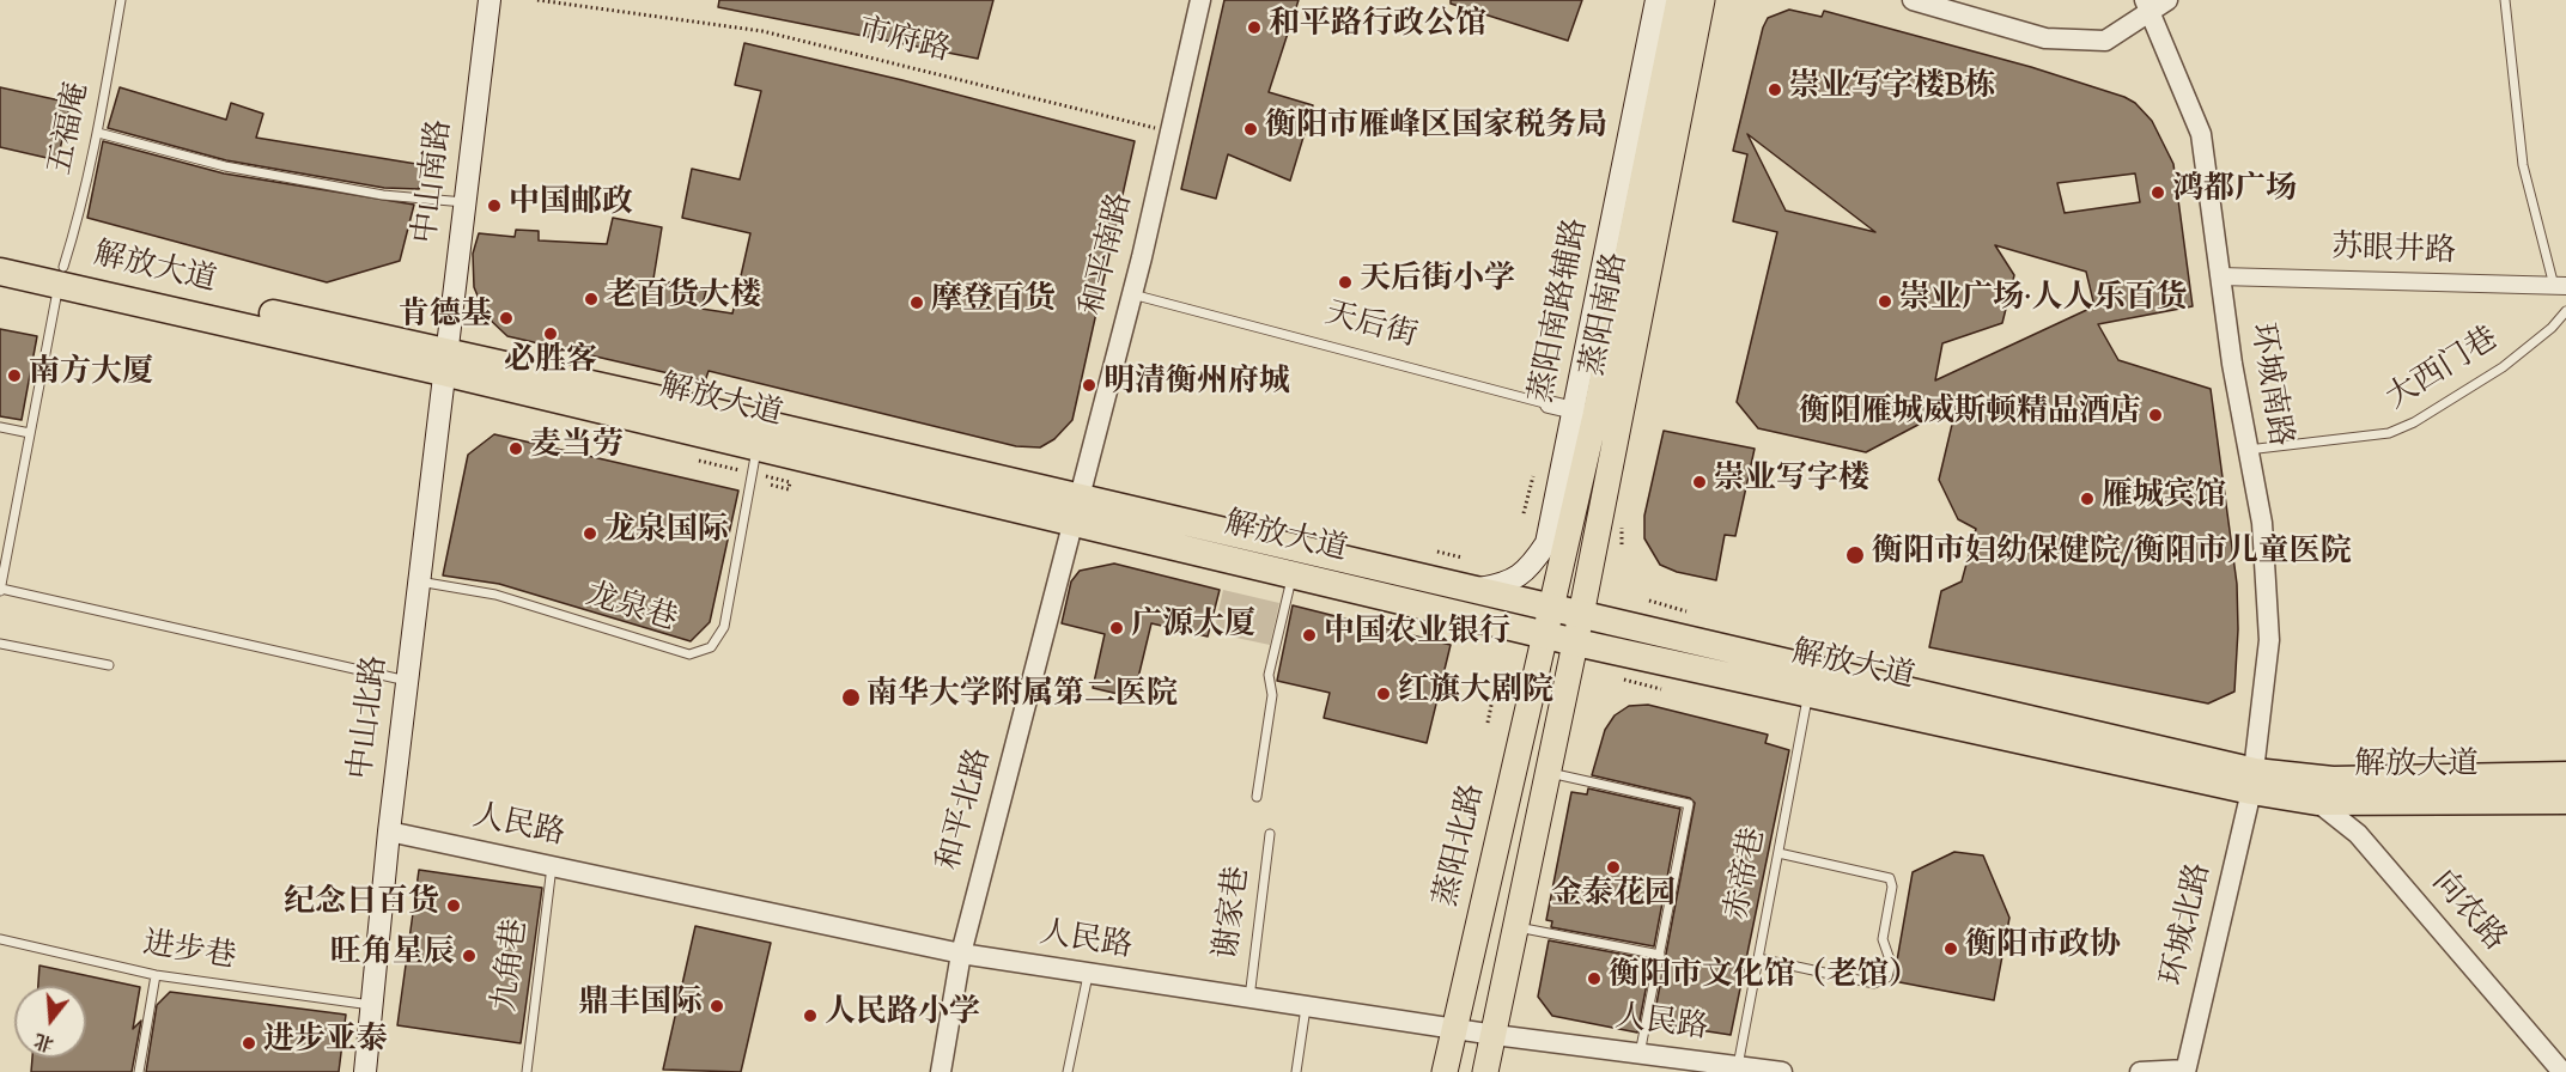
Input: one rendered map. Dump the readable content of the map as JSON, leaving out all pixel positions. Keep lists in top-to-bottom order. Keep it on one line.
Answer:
{"streets":{"highway":["解放大道"],"main road":["中山南路","蒸阳南路辅路","蒸阳南路","中山北路","蒸阳北路"],"street":["苏眼井路","和平南路","天后街","环城南路","和平北路","人民路","向农路","环城北路"],"lane":["五福庵","大西门巷","龙泉巷","赤帝巷","谢家巷","进步巷","九角巷"],"path":["市府路"]},"crossings":[["市府路","和平南路"],["五福庵","解放大道"],["中山南路","解放大道"],["中山南路","中山北路"],["苏眼井路","环城南路"],["和平南路","解放大道"],["和平南路","天后街"],["和平南路","和平北路"],["解放大道","蒸阳南路辅路"],["解放大道","蒸阳南路"],["解放大道","环城南路"],["解放大道","龙泉巷"],["解放大道","中山北路"],["解放大道","和平北路"],["解放大道","蒸阳北路"],["解放大道","赤帝巷"],["解放大道","向农路"],["解放大道","环城北路"],["蒸阳南路辅路","蒸阳南路"],["蒸阳南路辅路","天后街"],["蒸阳南路","天后街"],["蒸阳南路","蒸阳北路"],["大西门巷","环城南路"],["环城南路","环城北路"],["龙泉巷","中山北路"],["中山北路","人民路"],["中山北路","进步巷"],["和平北路","人民路"],["人民路","蒸阳北路"],["人民路","赤帝巷"],["人民路","谢家巷"],["人民路","九角巷"]],"places":["和平路行政公馆","崇业写字楼B栋","衡阳市雁峰区国家税务局","鸿都广场","中国邮政","天后街小学","老百货大楼","崇业广场·人人乐百货","摩登百货","肯德基","必胜客","南方大厦","明清衡州府城","衡阳雁城威斯顿精品酒店","麦当劳","崇业写字楼","雁城宾馆","龙泉国际","衡阳市妇幼保健院/衡阳市儿童医院","广源大厦","中国农业银行","红旗大剧院","南华大学附属第二医院","金泰花园","纪念日百货","衡阳市政协","旺角星辰","衡阳市文化馆（老馆）","鼎丰国际","人民路小学","进步亚泰"],"north":"bottom"}
